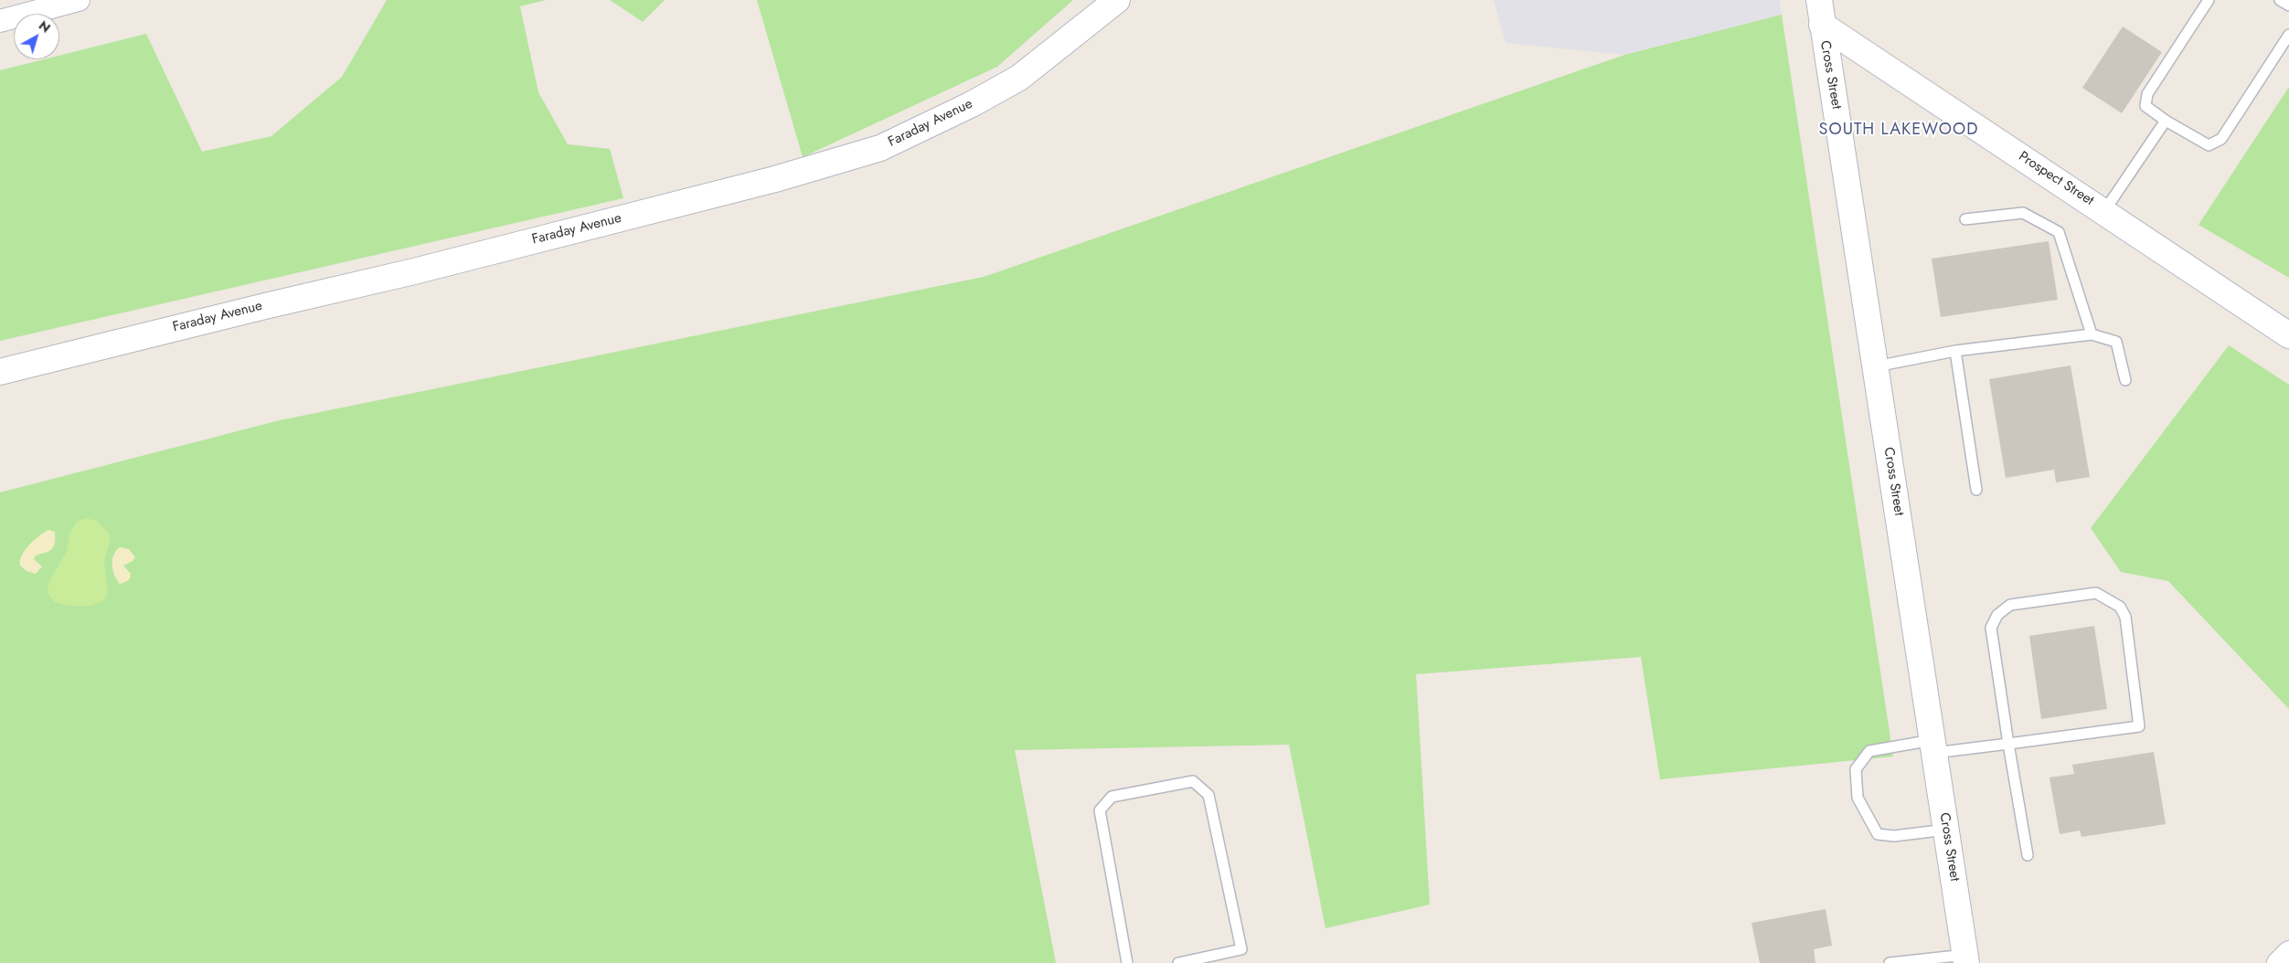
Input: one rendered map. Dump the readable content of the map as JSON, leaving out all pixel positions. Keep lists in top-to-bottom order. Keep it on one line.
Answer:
{"streets":{"street":["Cross Street","Faraday Avenue","Prospect Street"]},"crossings":[["Cross Street","Prospect Street"]],"districts":["SOUTH LAKEWOOD"],"north":"top right"}
